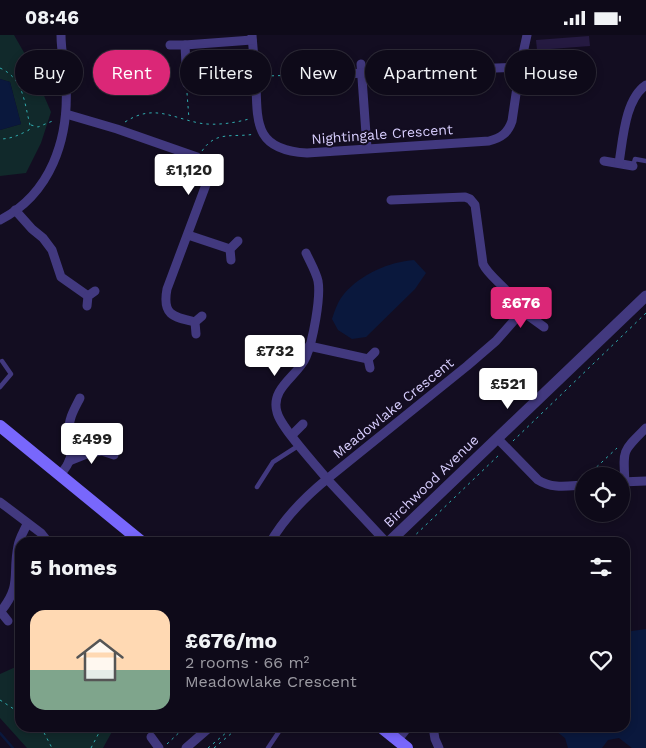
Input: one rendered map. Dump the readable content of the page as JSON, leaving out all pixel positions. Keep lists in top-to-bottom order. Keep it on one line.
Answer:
{"streets":{"street":["Nightingale Crescent","Meadowlake Crescent","Birchwood Avenue"]},"page":{"status":"08:46","chip":["Buy","Rent","Filters","New","Apartment","House"],"price":["£1,120","£676","£732","£521","£499"],"heading":"5 homes","list":[{"name":"£676/mo","note":"2 rooms · 66 m² · Meadowlake Crescent"}]}}
